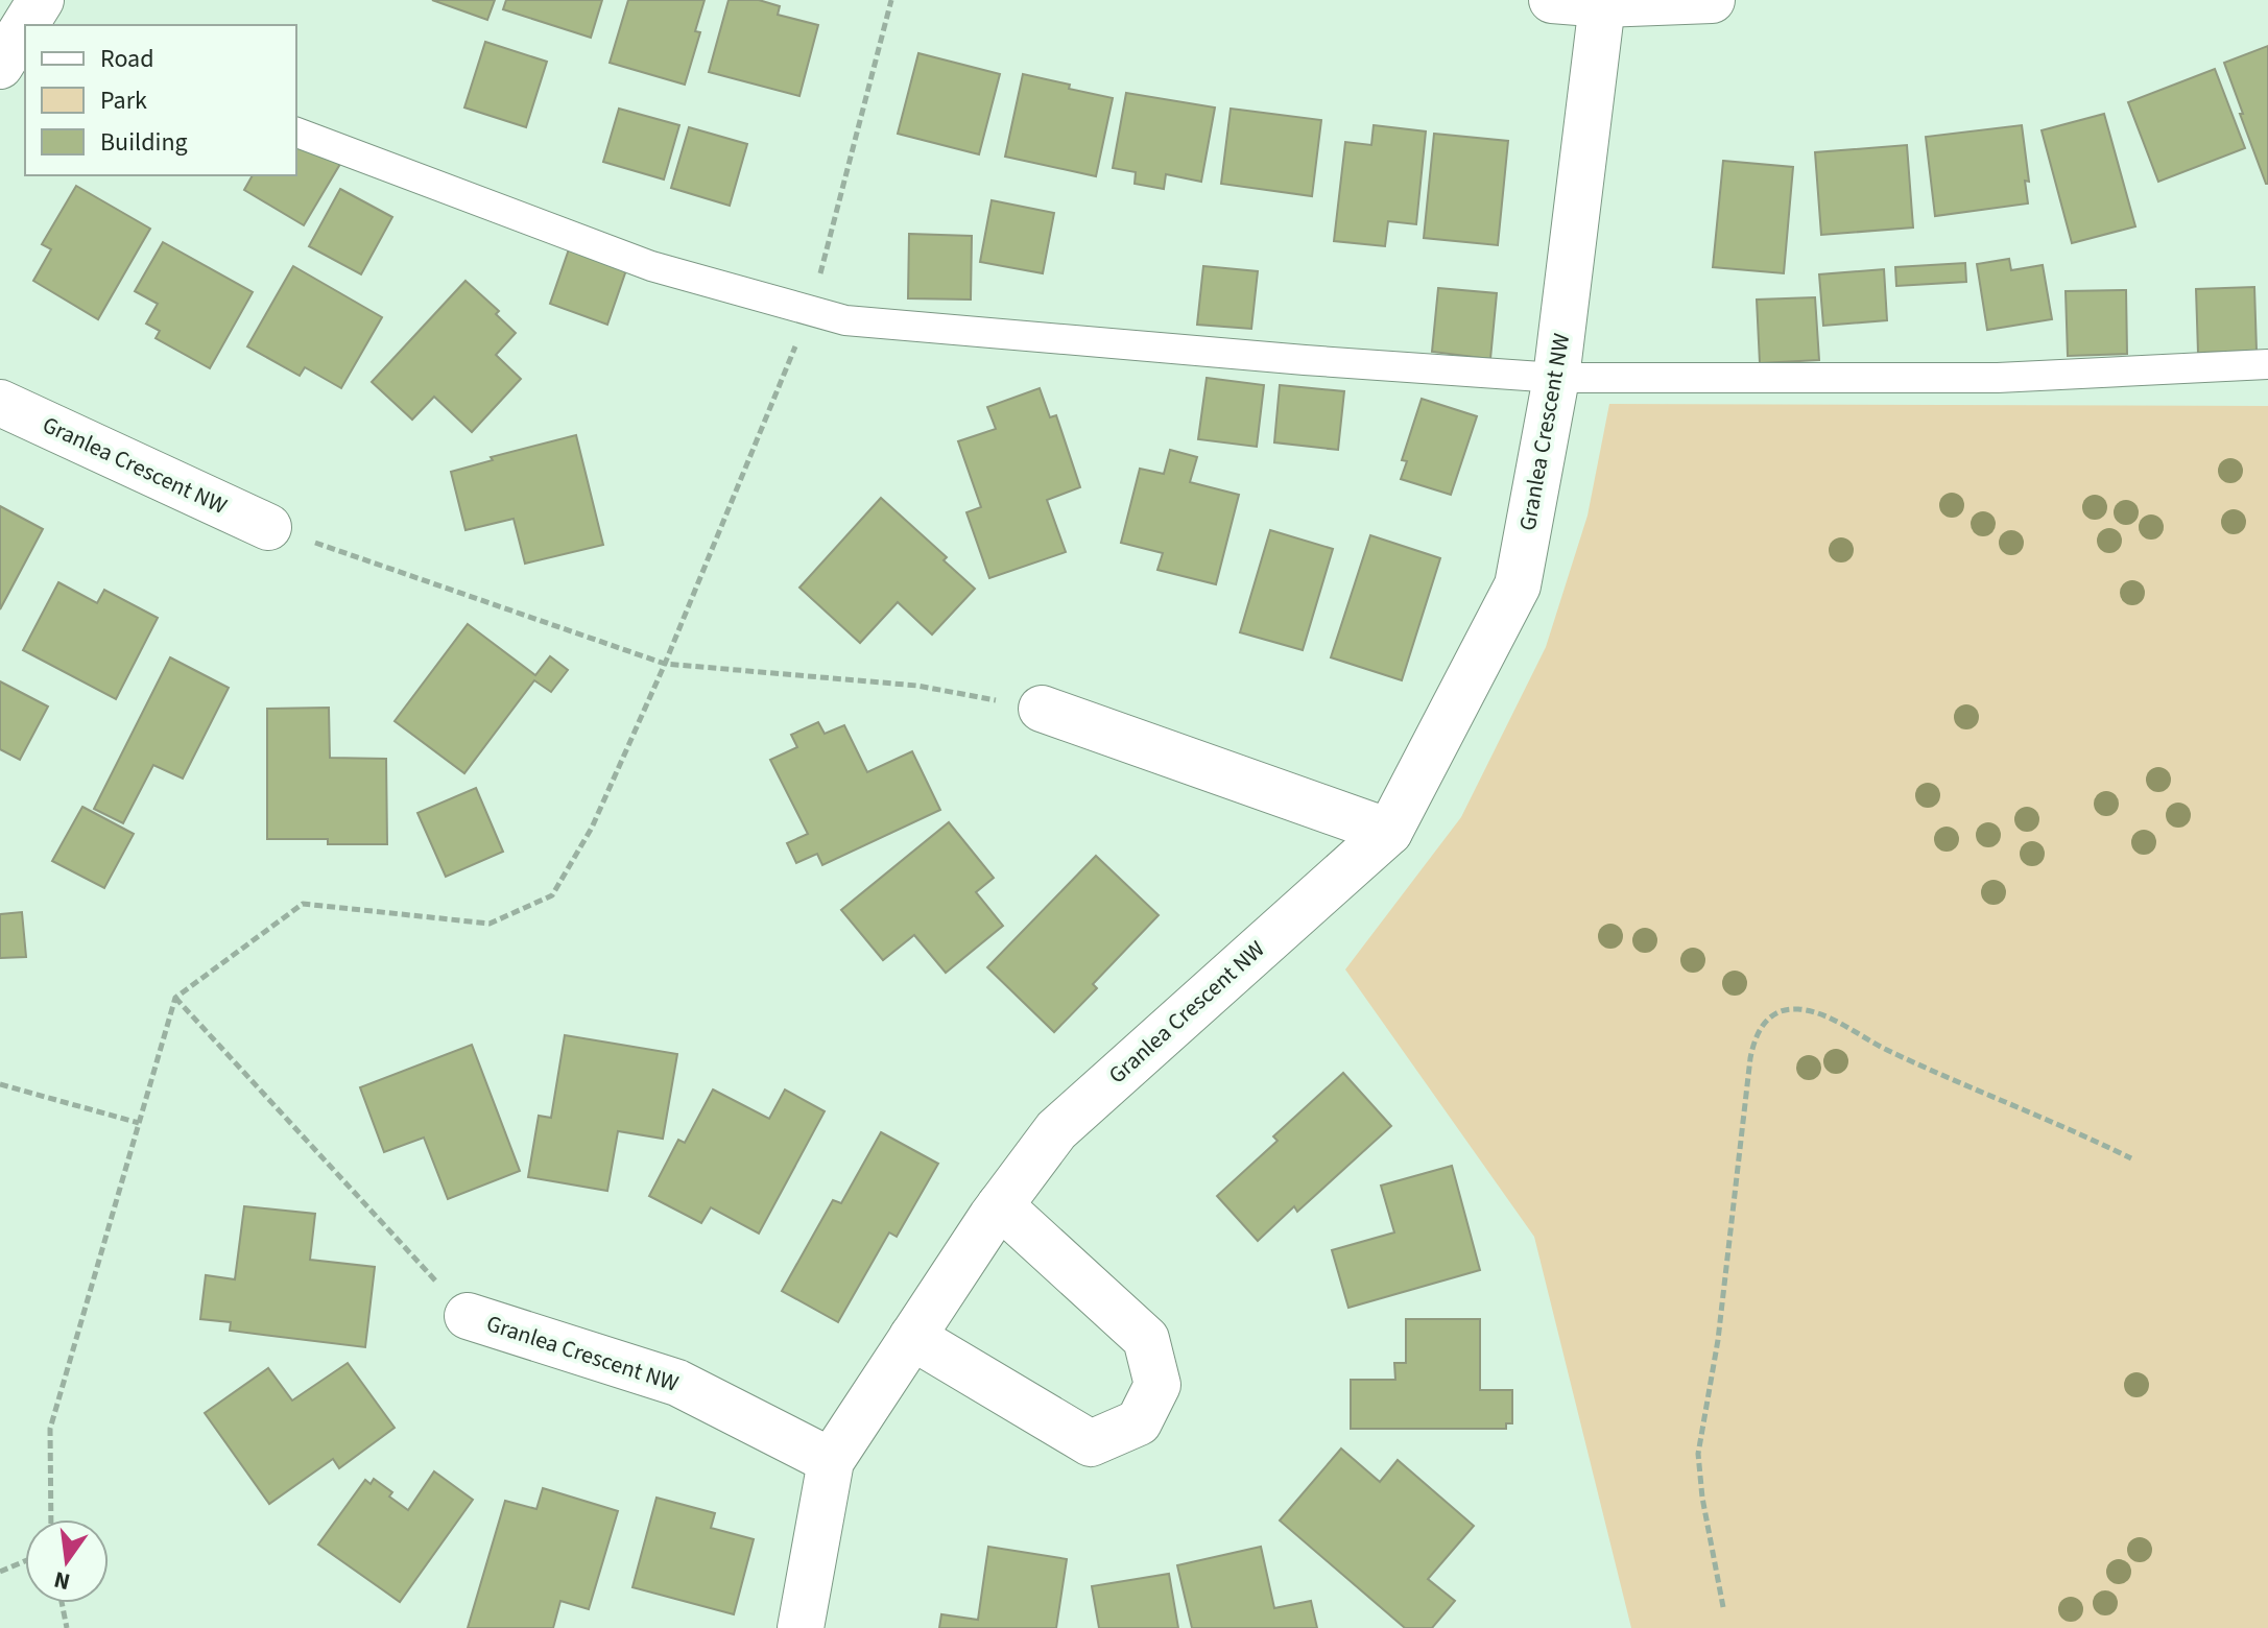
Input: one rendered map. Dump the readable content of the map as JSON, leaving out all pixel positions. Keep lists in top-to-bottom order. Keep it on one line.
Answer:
{"streets":{"street":["Granlea Crescent NW"]},"legend":["Road","Park","Building"],"north":"bottom"}
